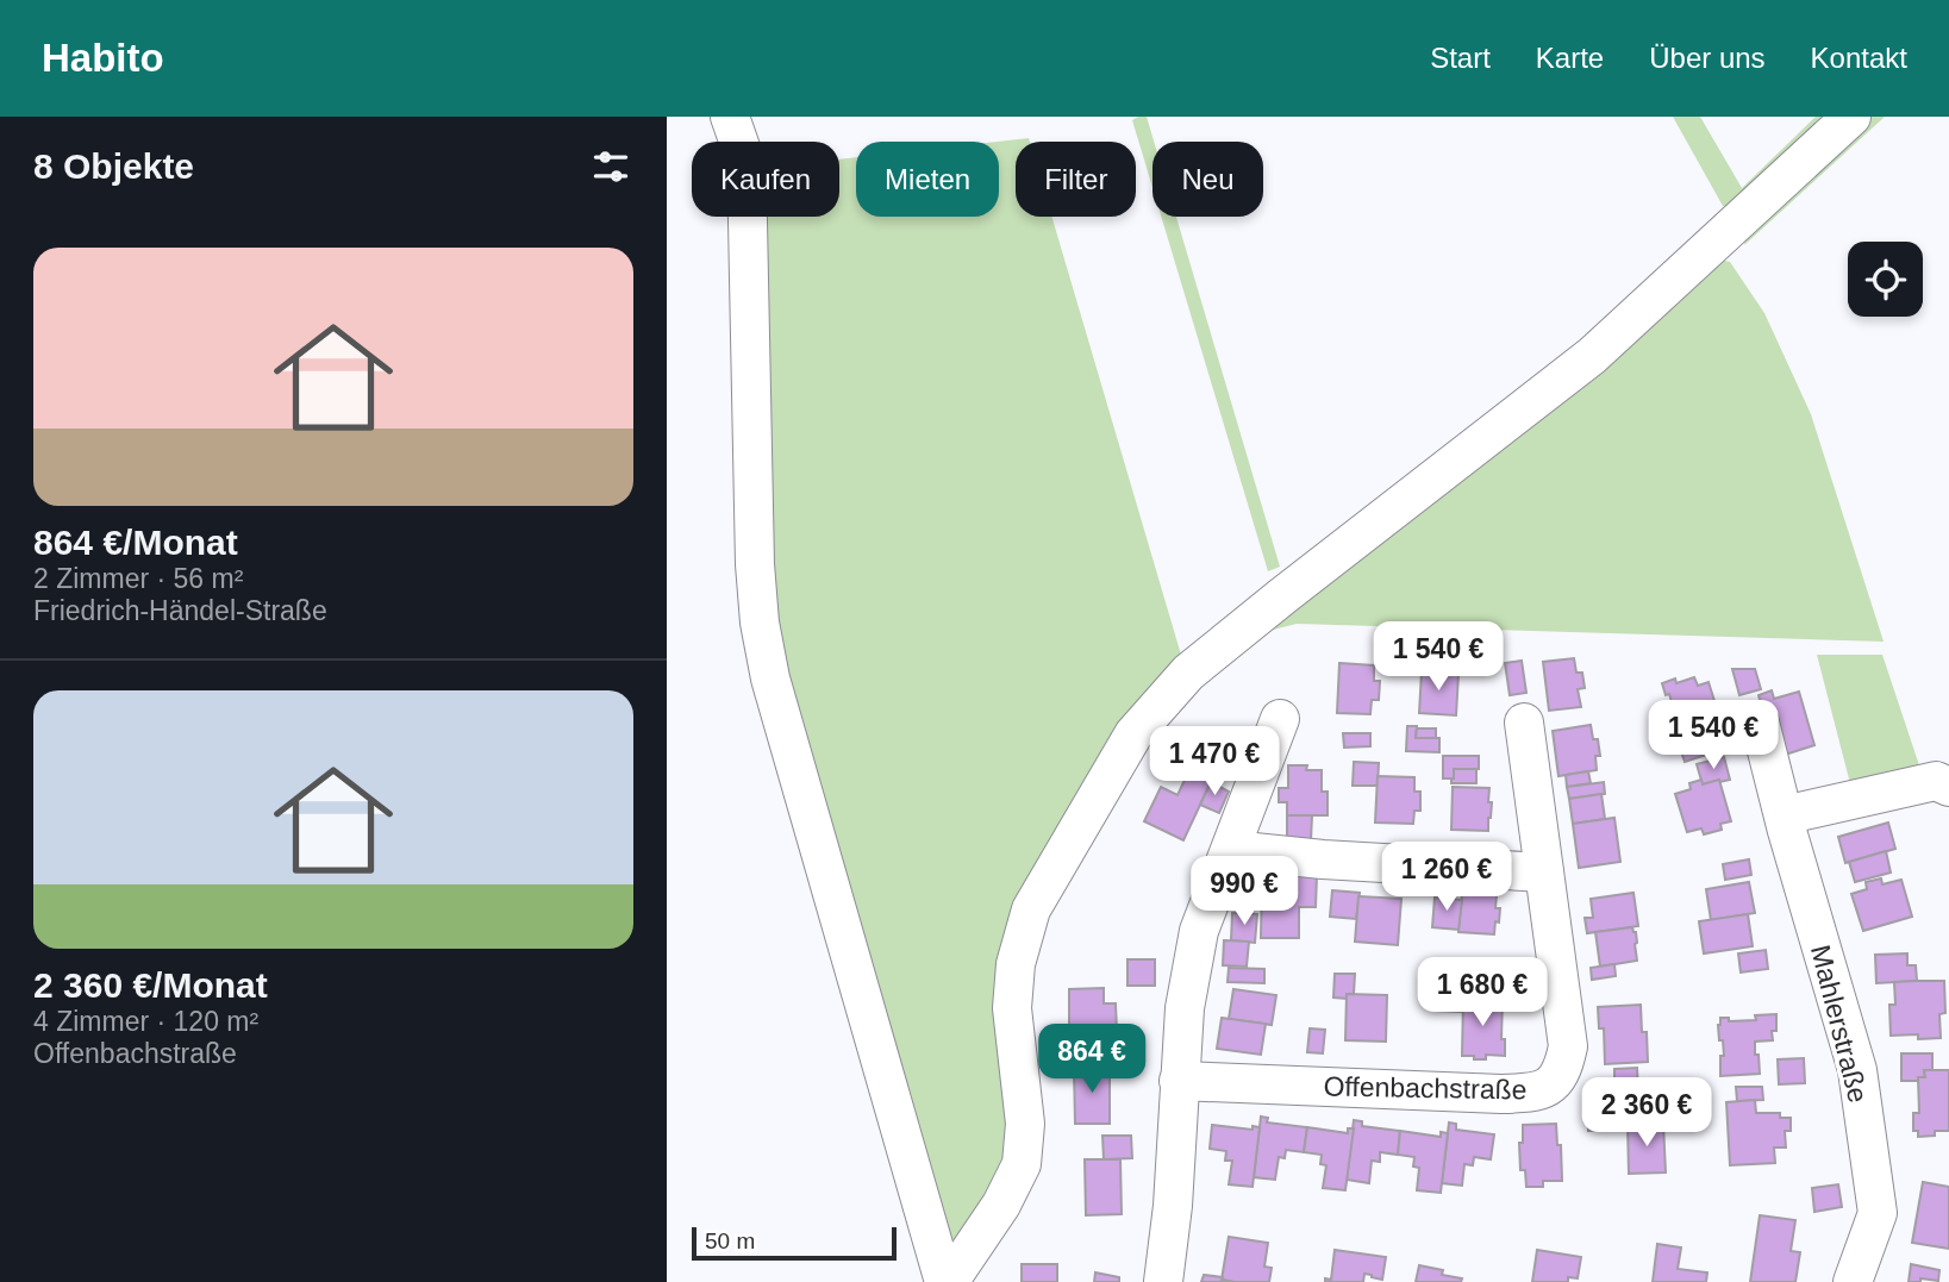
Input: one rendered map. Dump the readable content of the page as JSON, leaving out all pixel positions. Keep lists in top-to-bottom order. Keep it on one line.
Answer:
{"streets":{"street":["Mahlerstraße","Offenbachstraße"]},"scale_bar":"50 m","page":{"header":"Habito","nav":["Start","Karte","Über uns","Kontakt"],"heading":"8 Objekte","chip":["Kaufen","Mieten","Filter","Neu"],"list":[{"name":"864 €/Monat","note":"2 Zimmer · 56 m² · Friedrich-Händel-Straße"},{"name":"2 360 €/Monat","note":"4 Zimmer · 120 m² · Offenbachstraße"}],"price":["1 540 €","1 540 €","1 470 €","1 260 €","990 €","1 680 €","864 €","2 360 €"],"scale":"50 m"}}
